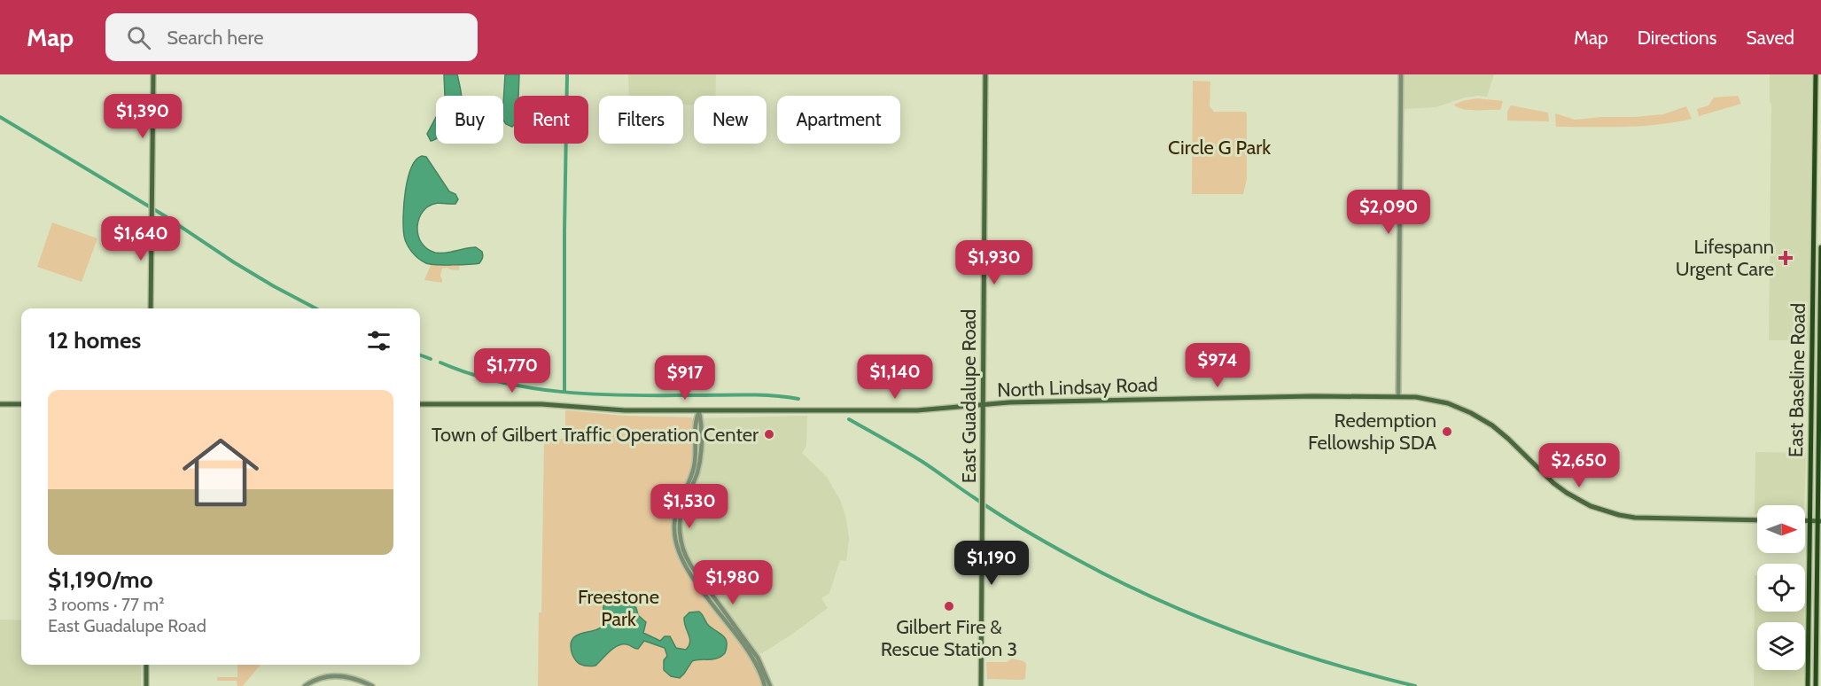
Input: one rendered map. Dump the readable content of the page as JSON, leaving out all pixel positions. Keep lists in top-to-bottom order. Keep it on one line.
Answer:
{"streets":{"main road":["East Baseline Road","North Lindsay Road","East Guadalupe Road"]},"crossings":[["North Lindsay Road","East Guadalupe Road"]],"parks":["Circle G Park","Freestone Park"],"places":{"health":["Lifespann Urgent Care"],"other":["Redemption Fellowship SDA","Town of Gilbert Traffic Operation Center","Gilbert Fire & Rescue Station 3"]},"north":"right","page":{"header":"Map","search":"Search here","nav":["Map","Directions","Saved"],"price":["$1,390","$2,090","$1,640","$1,930","$974","$1,770","$1,140","$917","$2,650","$1,530","$1,190","$1,980"],"chip":["Buy","Rent","Filters","New","Apartment"],"heading":"12 homes","list":[{"name":"$1,190/mo","note":"3 rooms · 77 m² · East Guadalupe Road"}]}}
